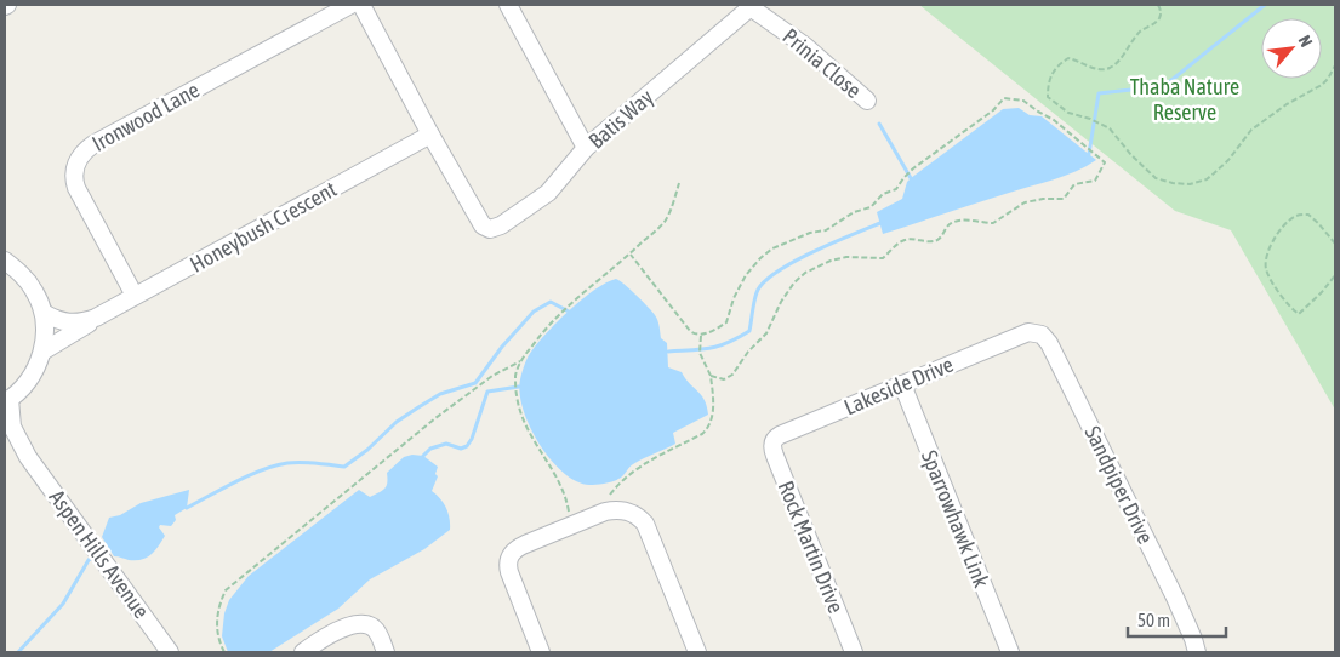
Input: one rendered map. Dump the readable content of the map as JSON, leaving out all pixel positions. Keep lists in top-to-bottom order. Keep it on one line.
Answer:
{"streets":{"street":["Prinia Close","Ironwood Lane","Batis Way","Honeybush Crescent","Lakeside Drive","Sandpiper Drive","Sparrowhawk Link","Rock Martin Drive","Aspen Hills Avenue"]},"crossings":[["Prinia Close","Batis Way"],["Ironwood Lane","Honeybush Crescent"],["Batis Way","Honeybush Crescent"],["Lakeside Drive","Sandpiper Drive"],["Lakeside Drive","Sparrowhawk Link"],["Lakeside Drive","Rock Martin Drive"]],"parks":["Thaba Nature Reserve"],"scale_bar":"50 m","north":"top right"}
